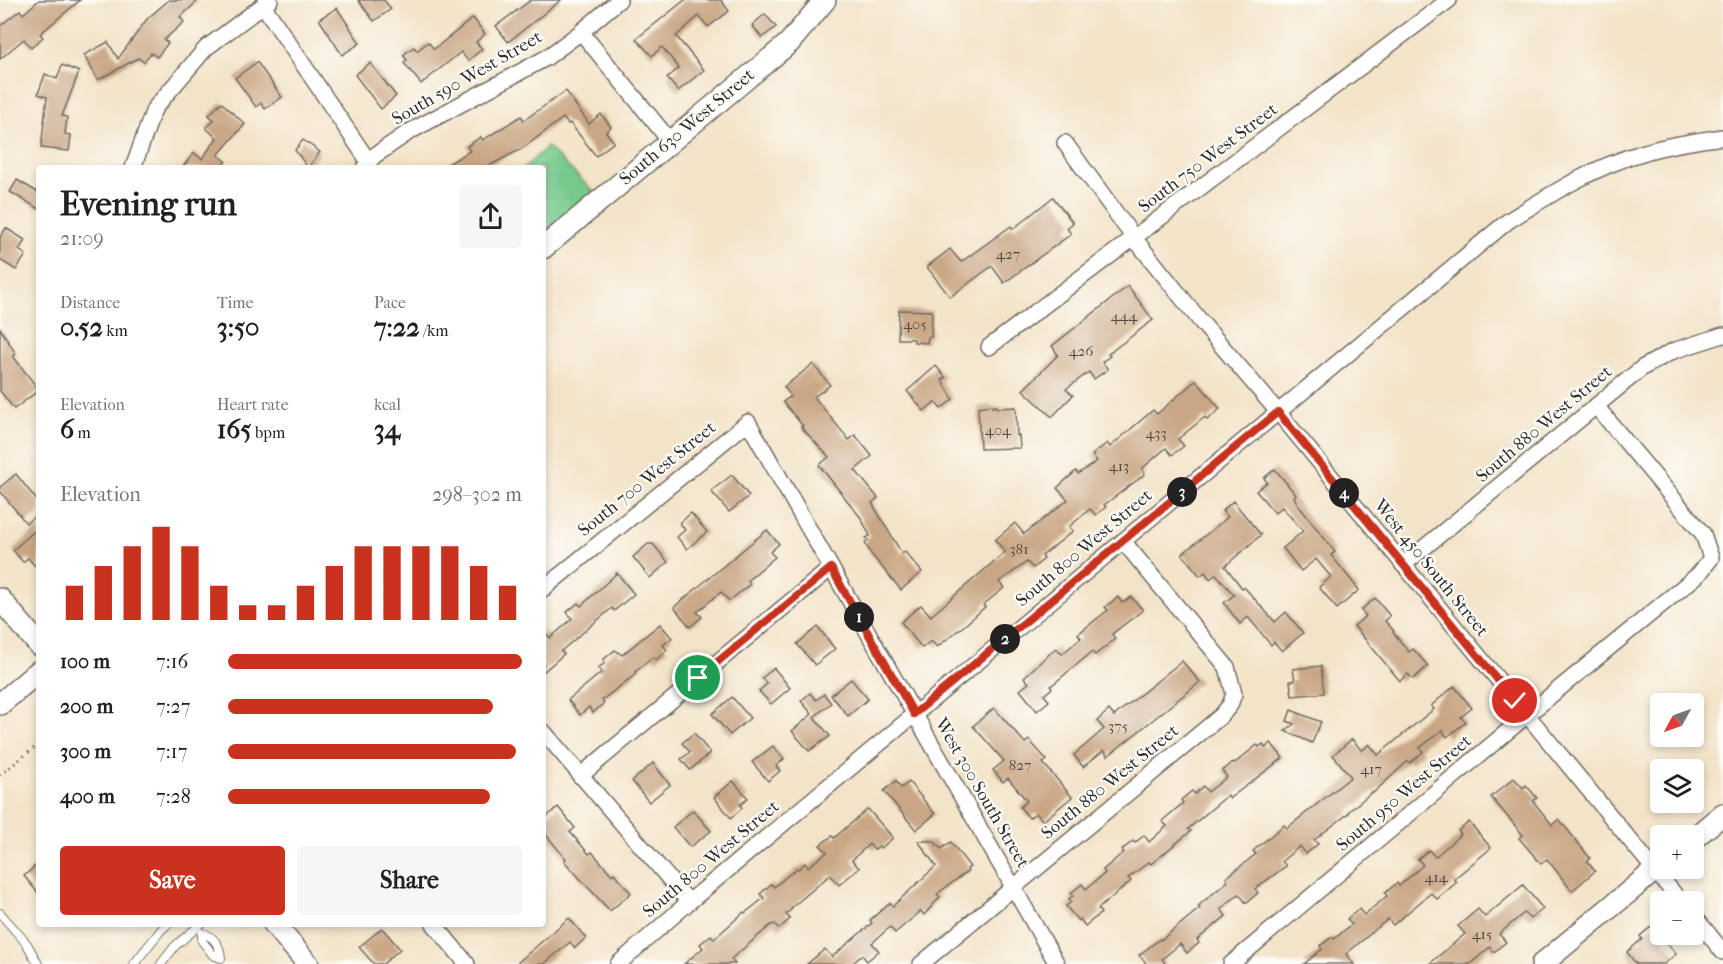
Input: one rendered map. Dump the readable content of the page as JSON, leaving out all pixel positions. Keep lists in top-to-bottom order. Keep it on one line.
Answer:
{"streets":{"street":["South 590 West Street","South 630 West Street","South 750 West Street","South 880 West Street","South 700 West Street","South 800 West Street","West 450 South Street","West 300 South Street","South 950 West Street"]},"crossings":[["South 750 West Street","West 450 South Street"],["South 880 West Street","South 800 West Street"],["South 880 West Street","West 450 South Street"],["South 880 West Street","West 300 South Street"],["South 880 West Street","South 950 West Street"],["South 700 West Street","West 300 South Street"],["South 800 West Street","West 450 South Street"],["South 800 West Street","West 300 South Street"],["West 450 South Street","South 950 West Street"]],"house_numbers":["427","444","405","426","404","433","413","381","375","827","417","414","415"],"north":"bottom left","page":{"heading":["Evening run","21:09"],"stats":[["Distance","0.52 km"],["Time","3:50"],["Pace","7:22 /km"],["Elevation","6 m"],["Heart rate","165 bpm"],["kcal","34"]],"chart":["Elevation","298–302 m"],"pins":["3","4","1","2"],"list":[{"name":"100 m","note":"7:16"},{"name":"200 m","note":"7:27"},{"name":"300 m","note":"7:17"},{"name":"400 m","note":"7:28"}],"map_buttons":["+","−"],"buttons":["Save","Share"]}}
